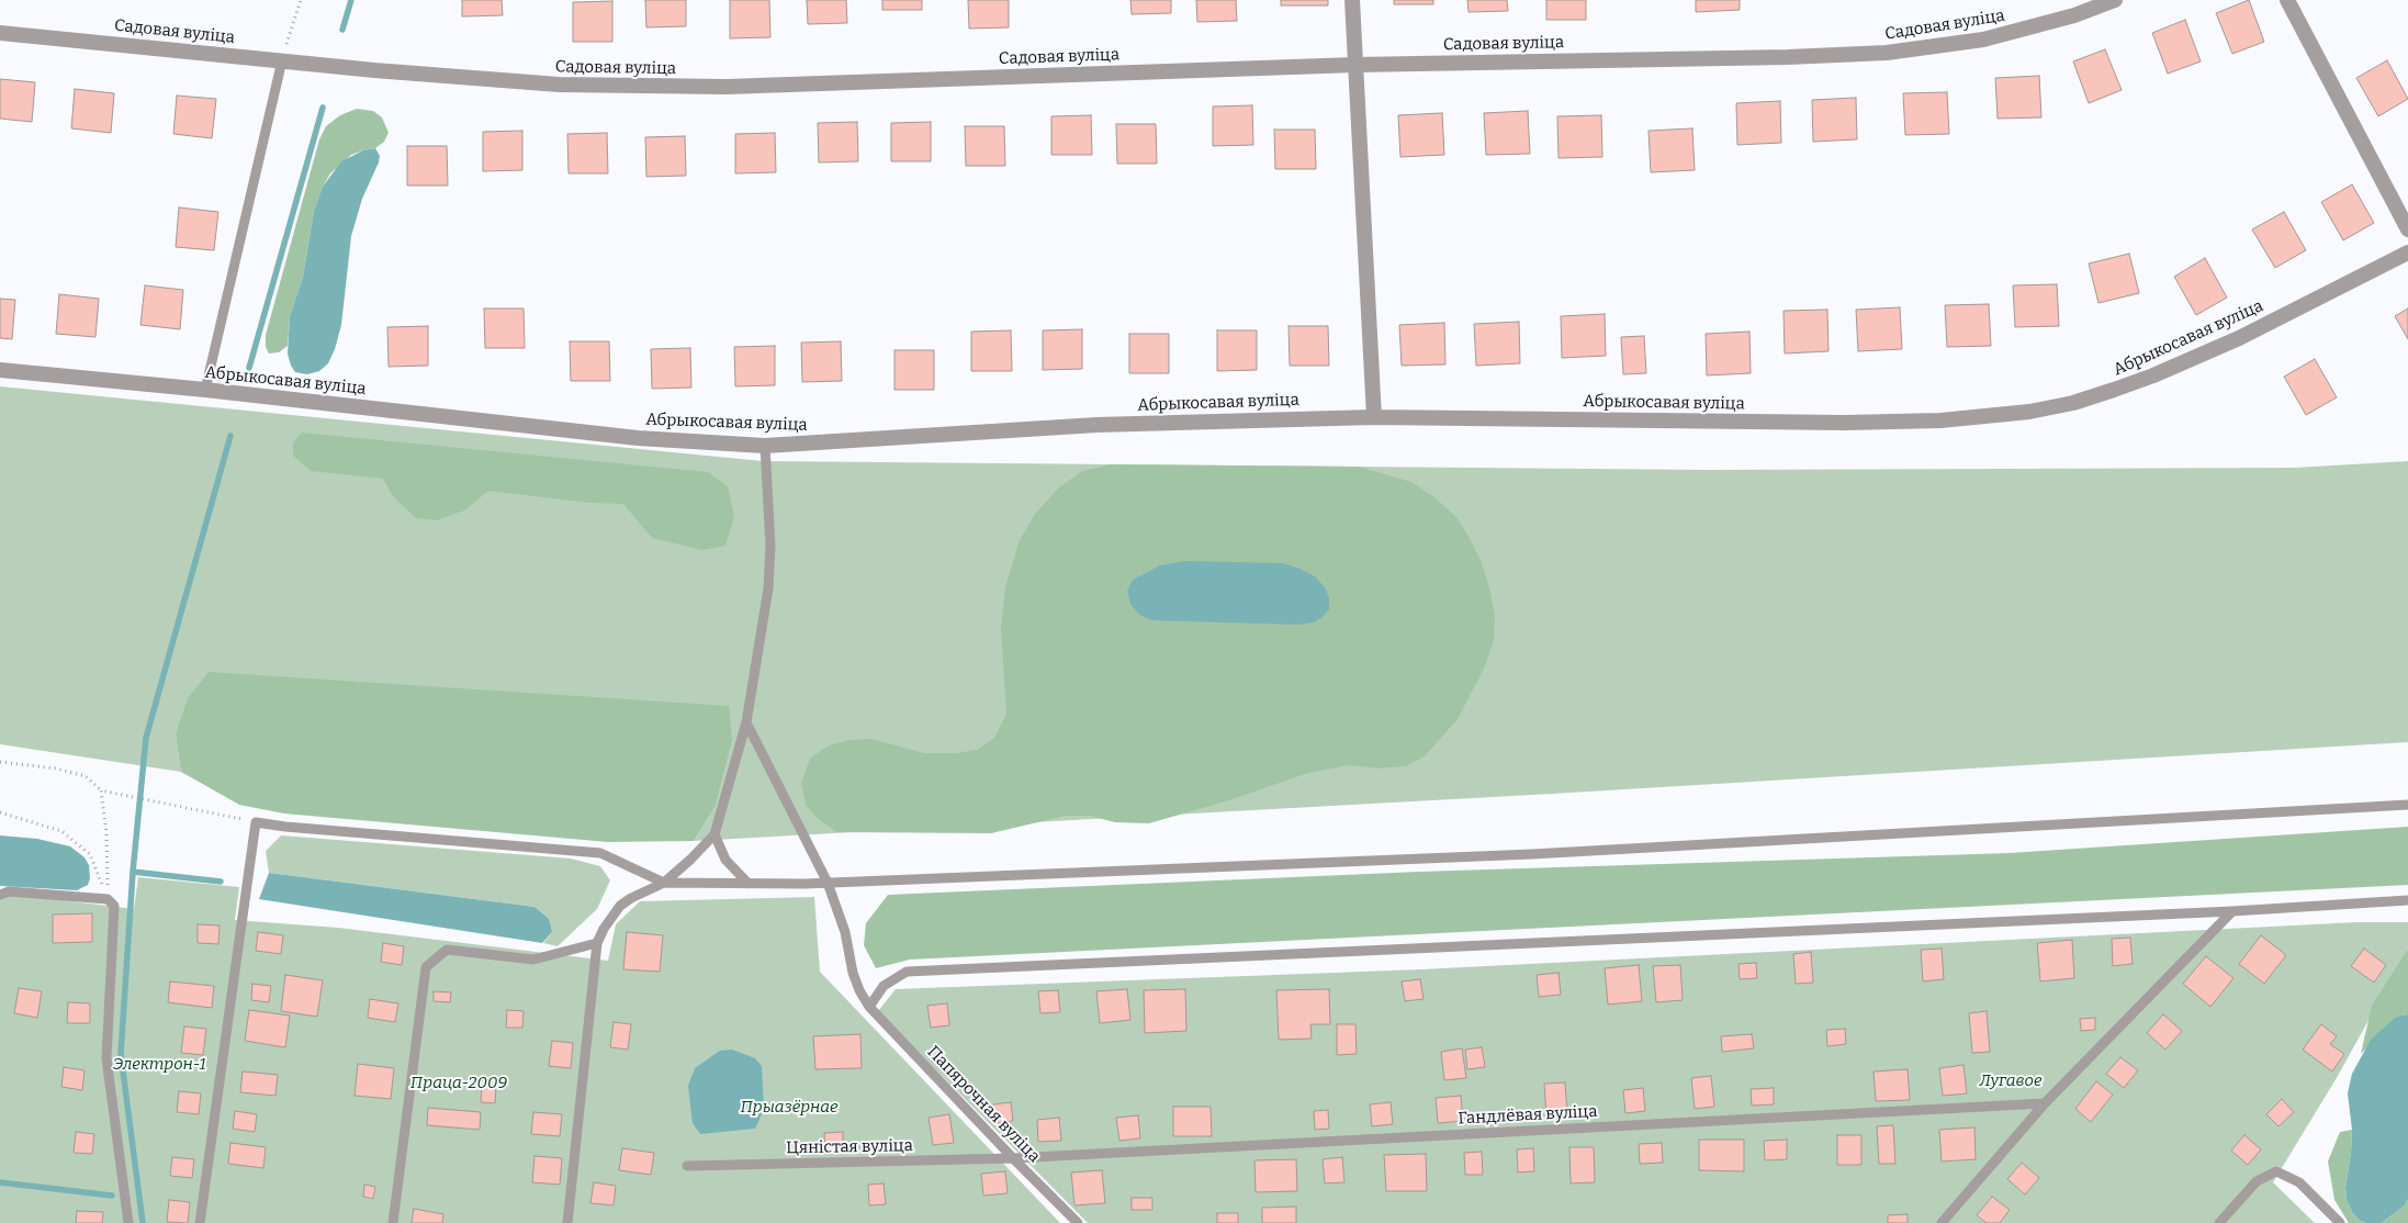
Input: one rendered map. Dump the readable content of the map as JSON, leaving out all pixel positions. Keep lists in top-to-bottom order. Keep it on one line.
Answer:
{"streets":{"street":["Садовая вуліца","Абрыкосавая вуліца"],"lane":["Папярочная вуліца","Гандлёвая вуліца","Цяністая вуліца"]},"crossings":[["Папярочная вуліца","Гандлёвая вуліца"],["Папярочная вуліца","Цяністая вуліца"],["Гандлёвая вуліца","Цяністая вуліца"]],"parks":["Электрон-1","Лугавое","Праца-2009","Прыазёрнае"]}
